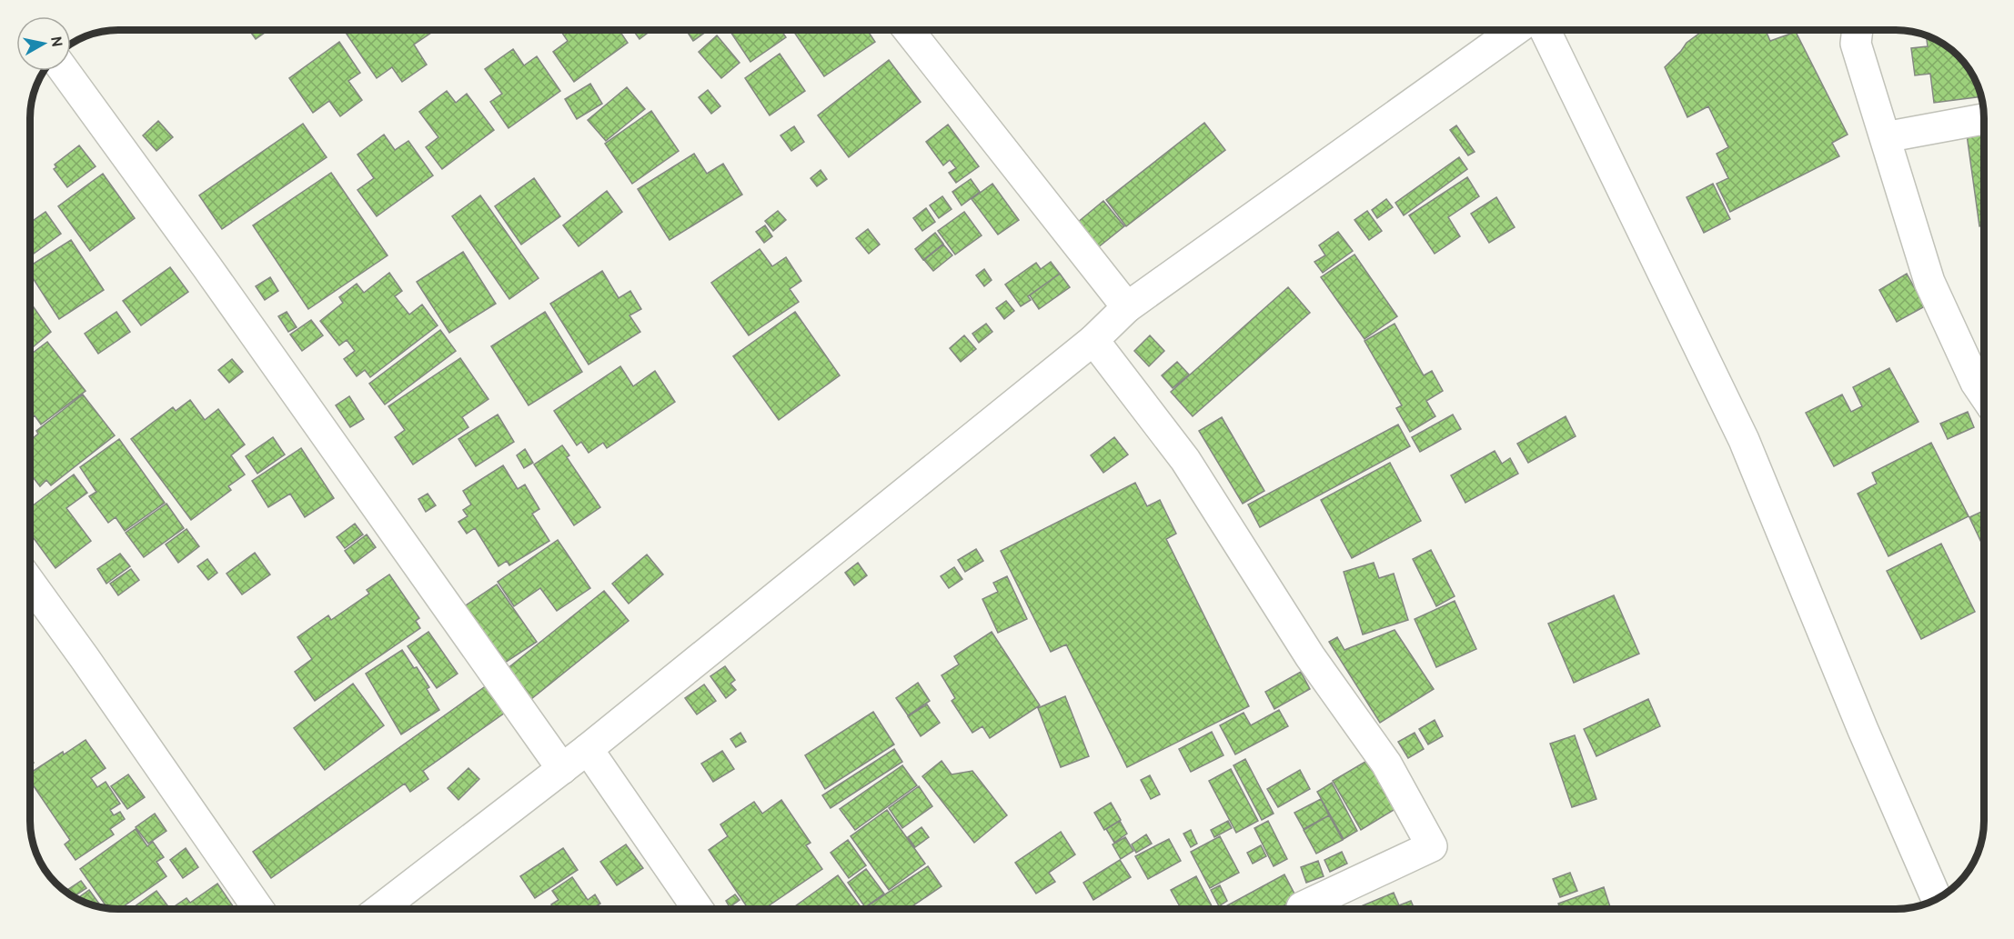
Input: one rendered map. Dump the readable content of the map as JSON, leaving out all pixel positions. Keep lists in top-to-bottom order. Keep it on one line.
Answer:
{"north":"right"}
